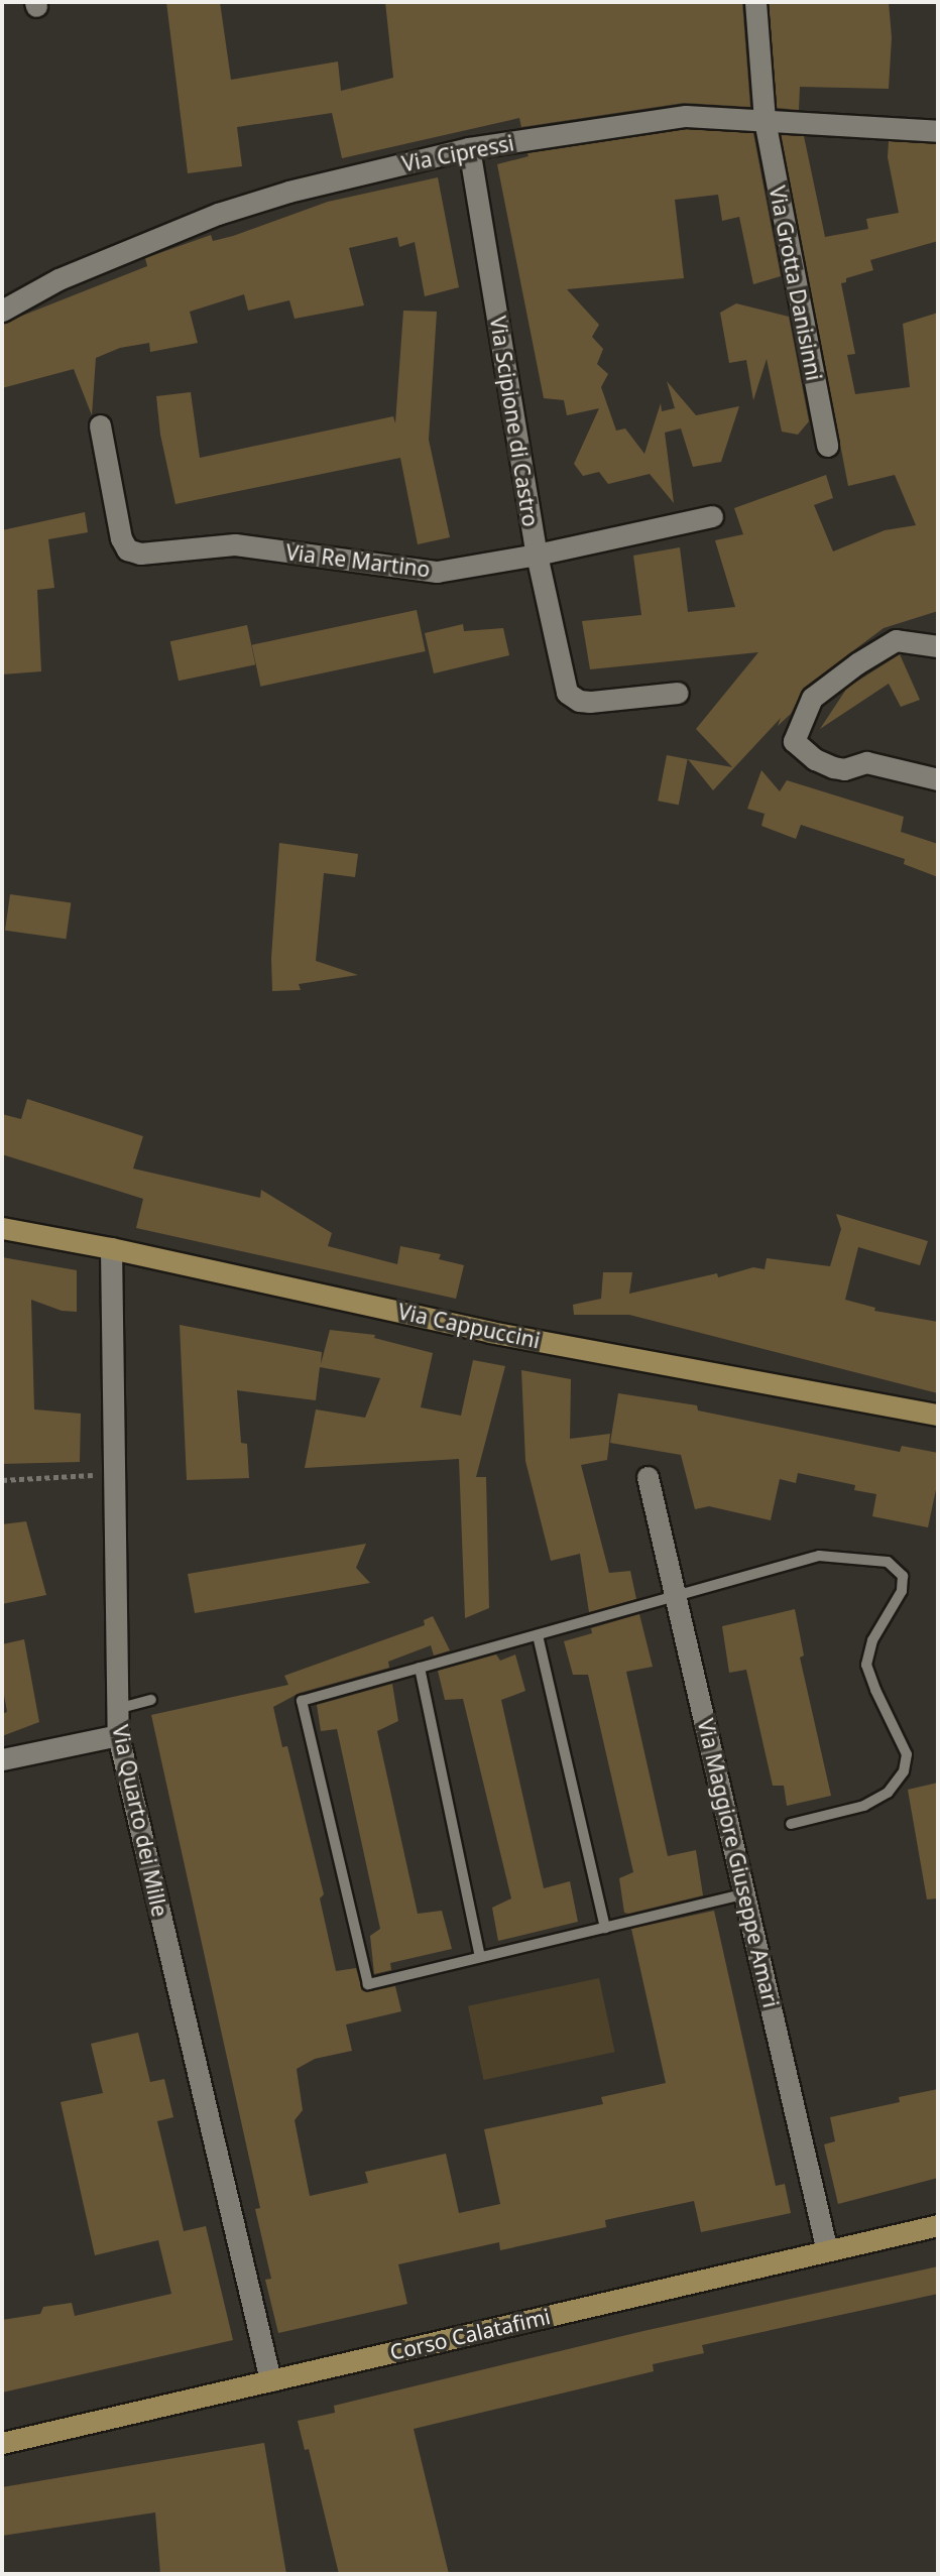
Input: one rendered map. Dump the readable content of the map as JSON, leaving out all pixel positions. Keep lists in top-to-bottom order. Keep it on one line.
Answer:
{"streets":{"main road":["Via Cappuccini","Corso Calatafimi"],"street":["Via Cipressi","Via Grotta Danisinni","Via Scipione di Castro","Via Re Martino","Via Quarto dei Mille","Via Maggiore Giuseppe Amari"]},"crossings":[["Via Cipressi","Via Grotta Danisinni"],["Via Cipressi","Via Scipione di Castro"],["Via Scipione di Castro","Via Re Martino"],["Via Cappuccini","Via Quarto dei Mille"],["Via Quarto dei Mille","Corso Calatafimi"],["Via Maggiore Giuseppe Amari","Corso Calatafimi"]]}
